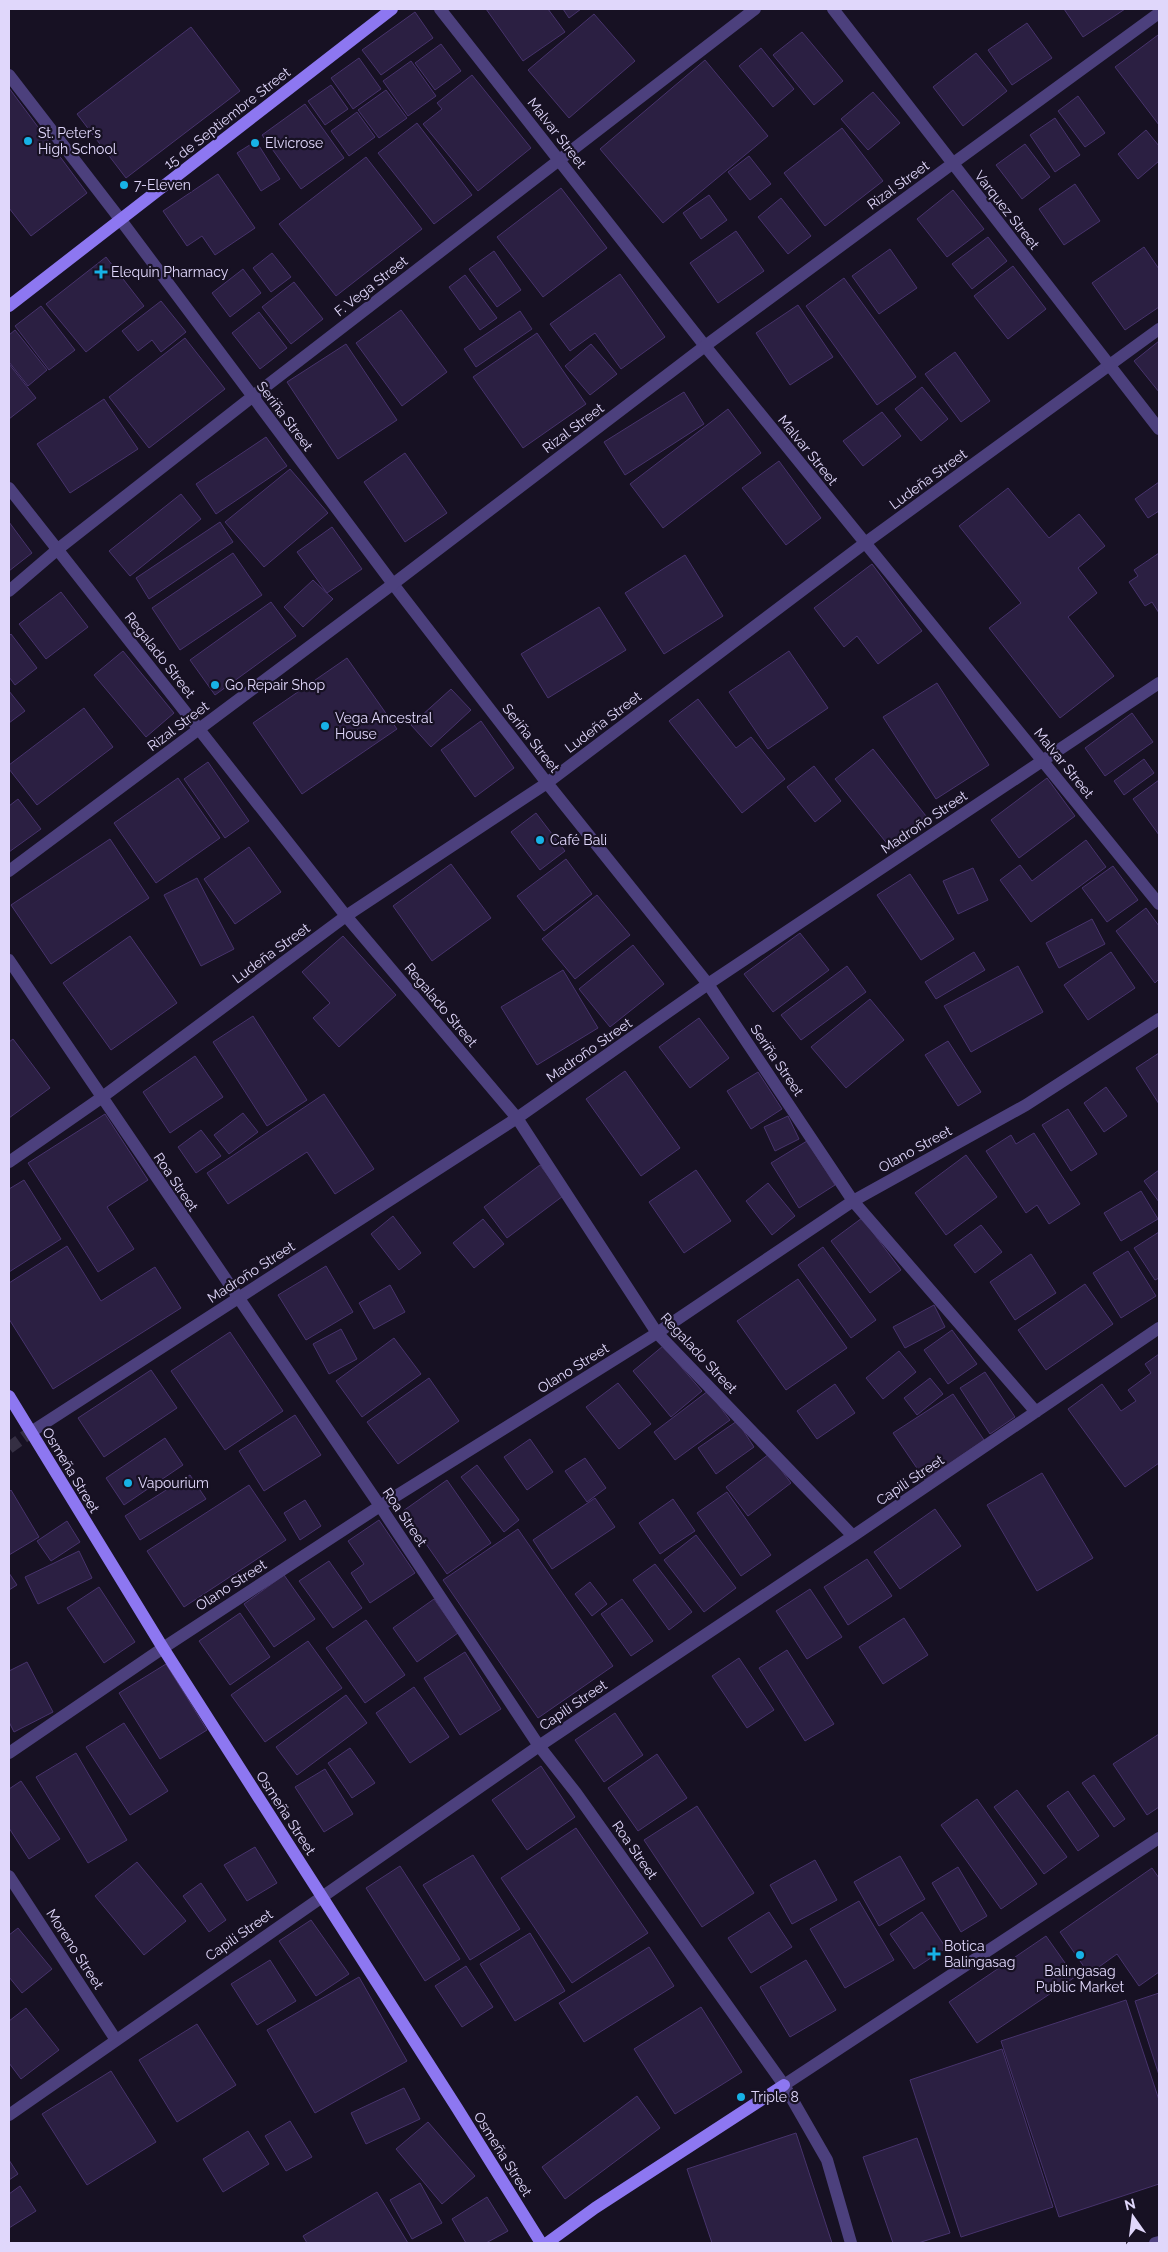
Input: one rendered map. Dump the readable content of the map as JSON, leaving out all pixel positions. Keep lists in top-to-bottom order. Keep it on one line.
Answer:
{"streets":{"main road":["15 de Septiembre Street","Osmeña Street"],"street":["Malvar Street","Rizal Street","Varquez Street","F. Vega Street","Seriña Street","Ludeña Street","Regalado Street","Madroño Street","Olano Street","Roa Street","Capili Street","Moreno Street"]},"crossings":[["15 de Septiembre Street","Seriña Street"],["Malvar Street","Rizal Street"],["Malvar Street","F. Vega Street"],["Malvar Street","Ludeña Street"],["Malvar Street","Madroño Street"],["Rizal Street","Varquez Street"],["Rizal Street","Seriña Street"],["Rizal Street","Regalado Street"],["Varquez Street","Ludeña Street"],["F. Vega Street","Seriña Street"],["F. Vega Street","Regalado Street"],["Seriña Street","Ludeña Street"],["Seriña Street","Madroño Street"],["Seriña Street","Olano Street"],["Seriña Street","Capili Street"],["Ludeña Street","Regalado Street"],["Ludeña Street","Roa Street"],["Regalado Street","Madroño Street"],["Regalado Street","Olano Street"],["Regalado Street","Capili Street"],["Madroño Street","Roa Street"],["Madroño Street","Osmeña Street"],["Olano Street","Roa Street"],["Olano Street","Osmeña Street"],["Roa Street","Capili Street"],["Osmeña Street","Capili Street"],["Capili Street","Moreno Street"]],"places":{"other":["St. Peter's High School","Elvicrose","7-Eleven","Go Repair Shop","Vega Ancestral House","Café Bali","Vapourium","Balingasag Public Market","Triple 8"],"health":["Elequin Pharmacy","Botica Balingasag"]},"north":"top"}
